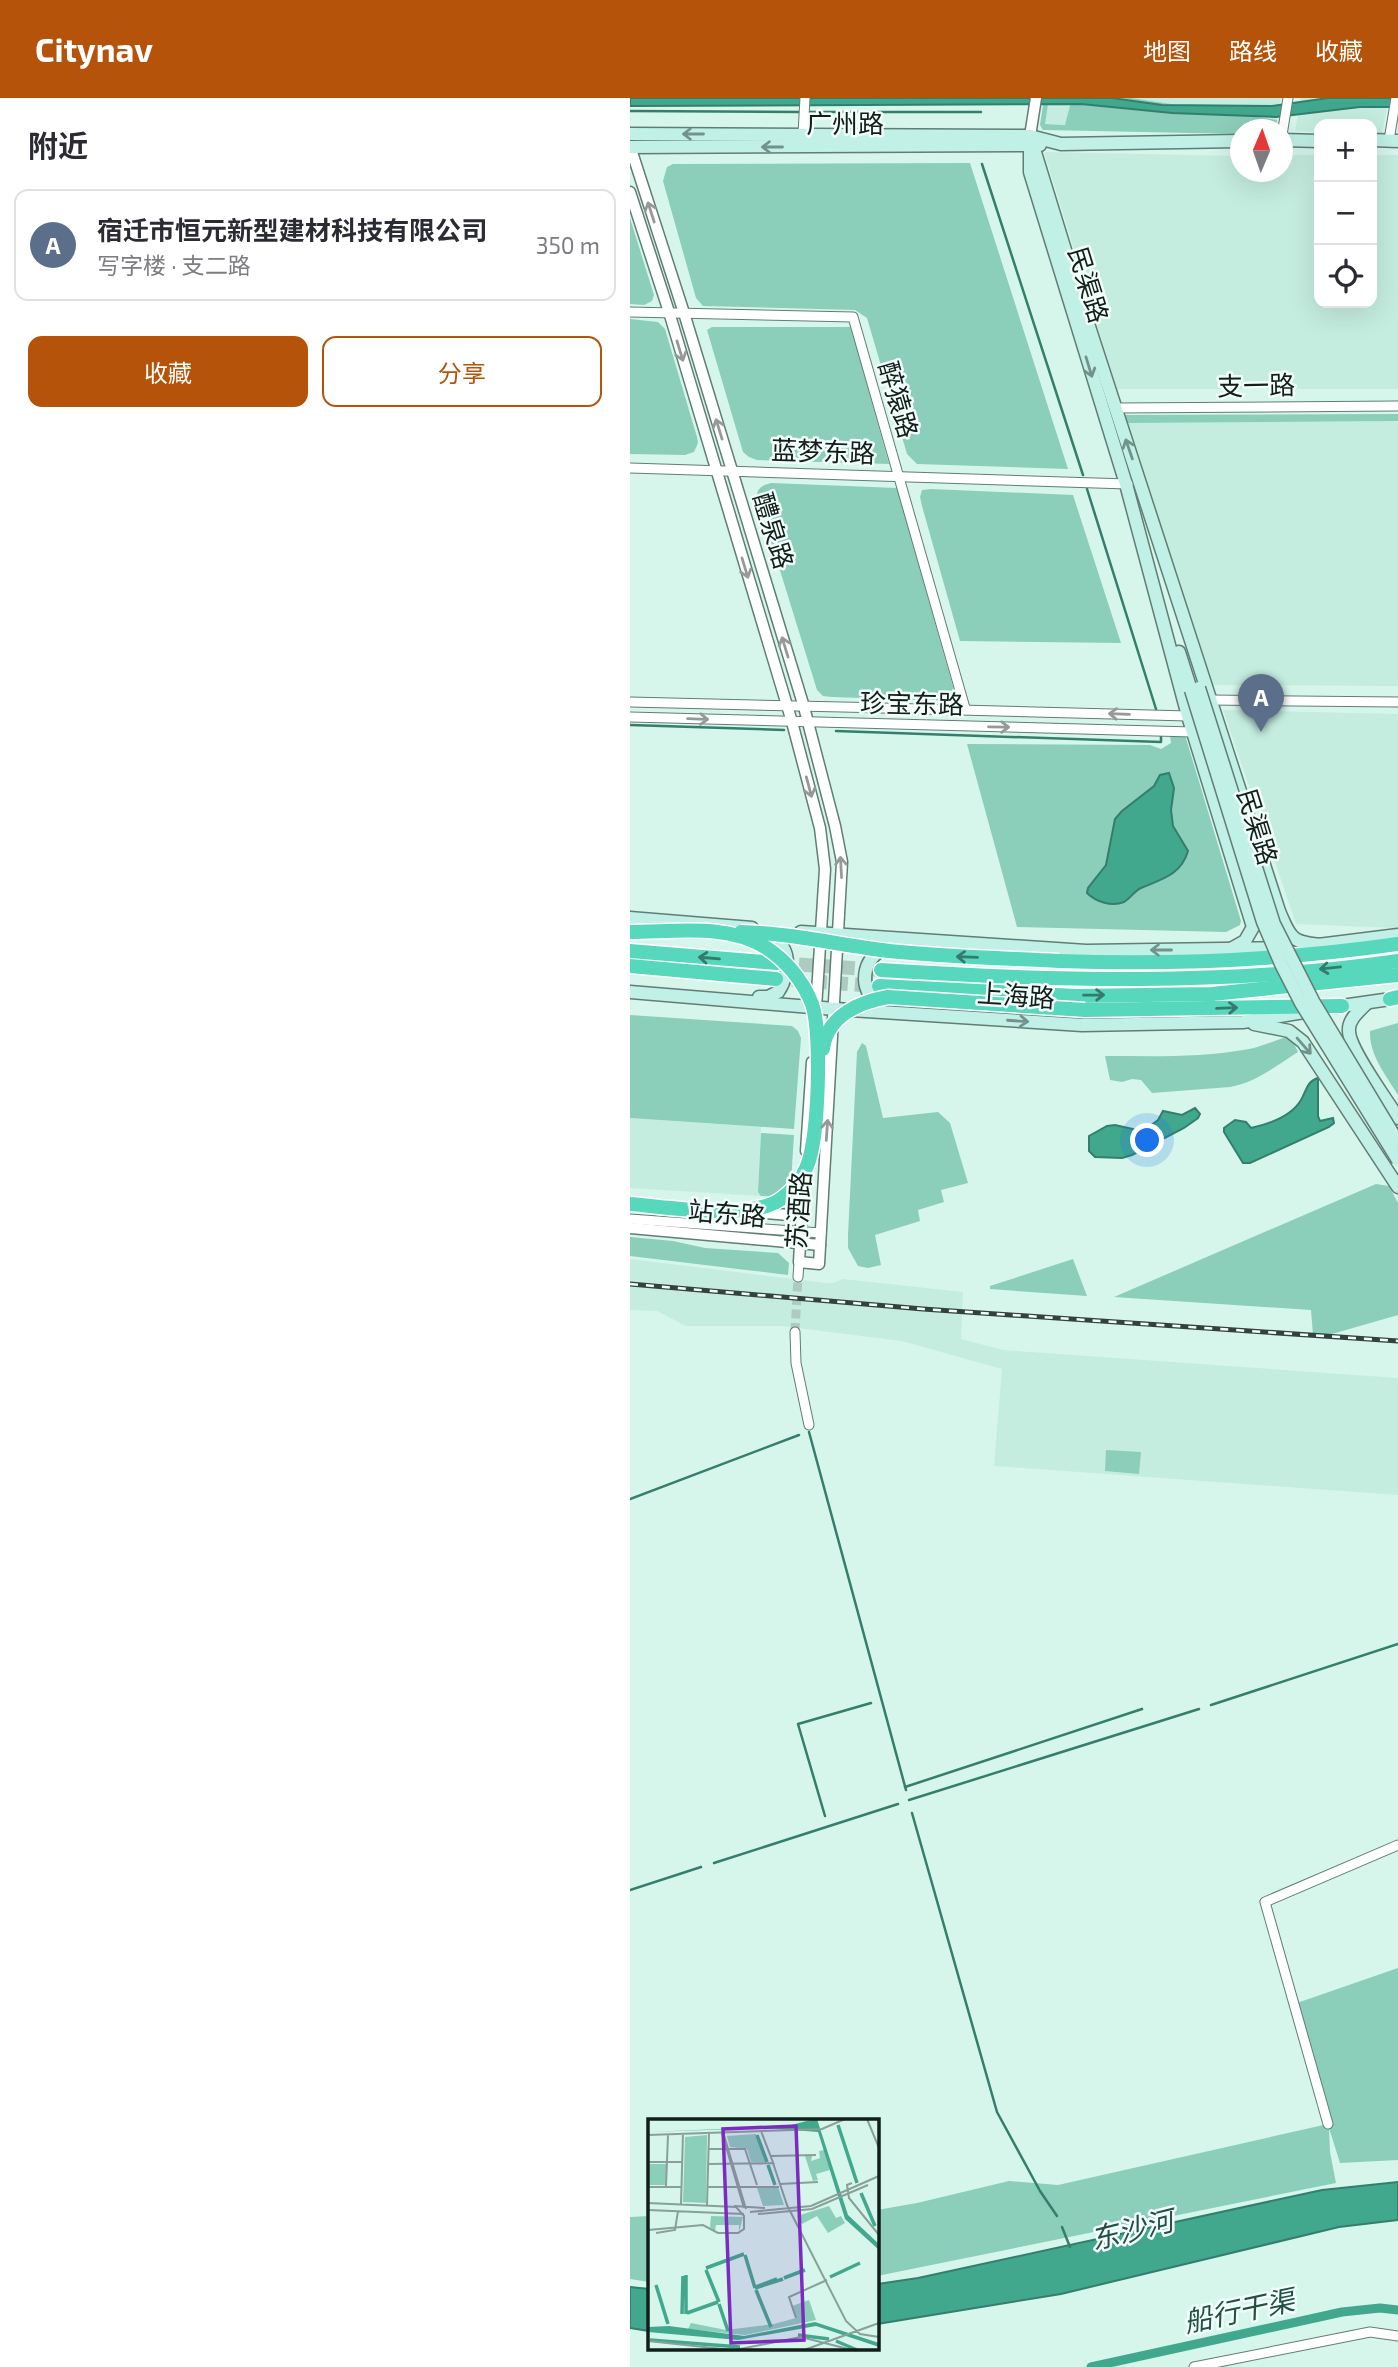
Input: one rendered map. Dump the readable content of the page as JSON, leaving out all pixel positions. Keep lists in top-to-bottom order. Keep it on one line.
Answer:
{"streets":{"highway":["上海路"],"main road":["广州路","民渠路"],"street":["支一路","醉猿路","蓝梦东路","醴泉路","珍宝东路","苏酒路","站东路"]},"crossings":[["广州路","民渠路"],["广州路","醴泉路"],["民渠路","支一路"],["民渠路","蓝梦东路"],["民渠路","珍宝东路"],["民渠路","上海路"],["醉猿路","蓝梦东路"],["醉猿路","醴泉路"],["醉猿路","珍宝东路"],["蓝梦东路","醴泉路"],["醴泉路","珍宝东路"],["醴泉路","上海路"],["醴泉路","苏酒路"],["上海路","苏酒路"],["苏酒路","站东路"]],"water":["东沙河","船行干渠"],"north":"top","page":{"header":"Citynav","nav":["地图","路线","收藏"],"heading":"附近","map_buttons":["+","−"],"list":[{"mark":"A","name":"宿迁市恒元新型建材科技有限公司","note":"写字楼 · 支二路","value":"350 m"}],"buttons":["收藏","分享"],"pins":"A"}}
